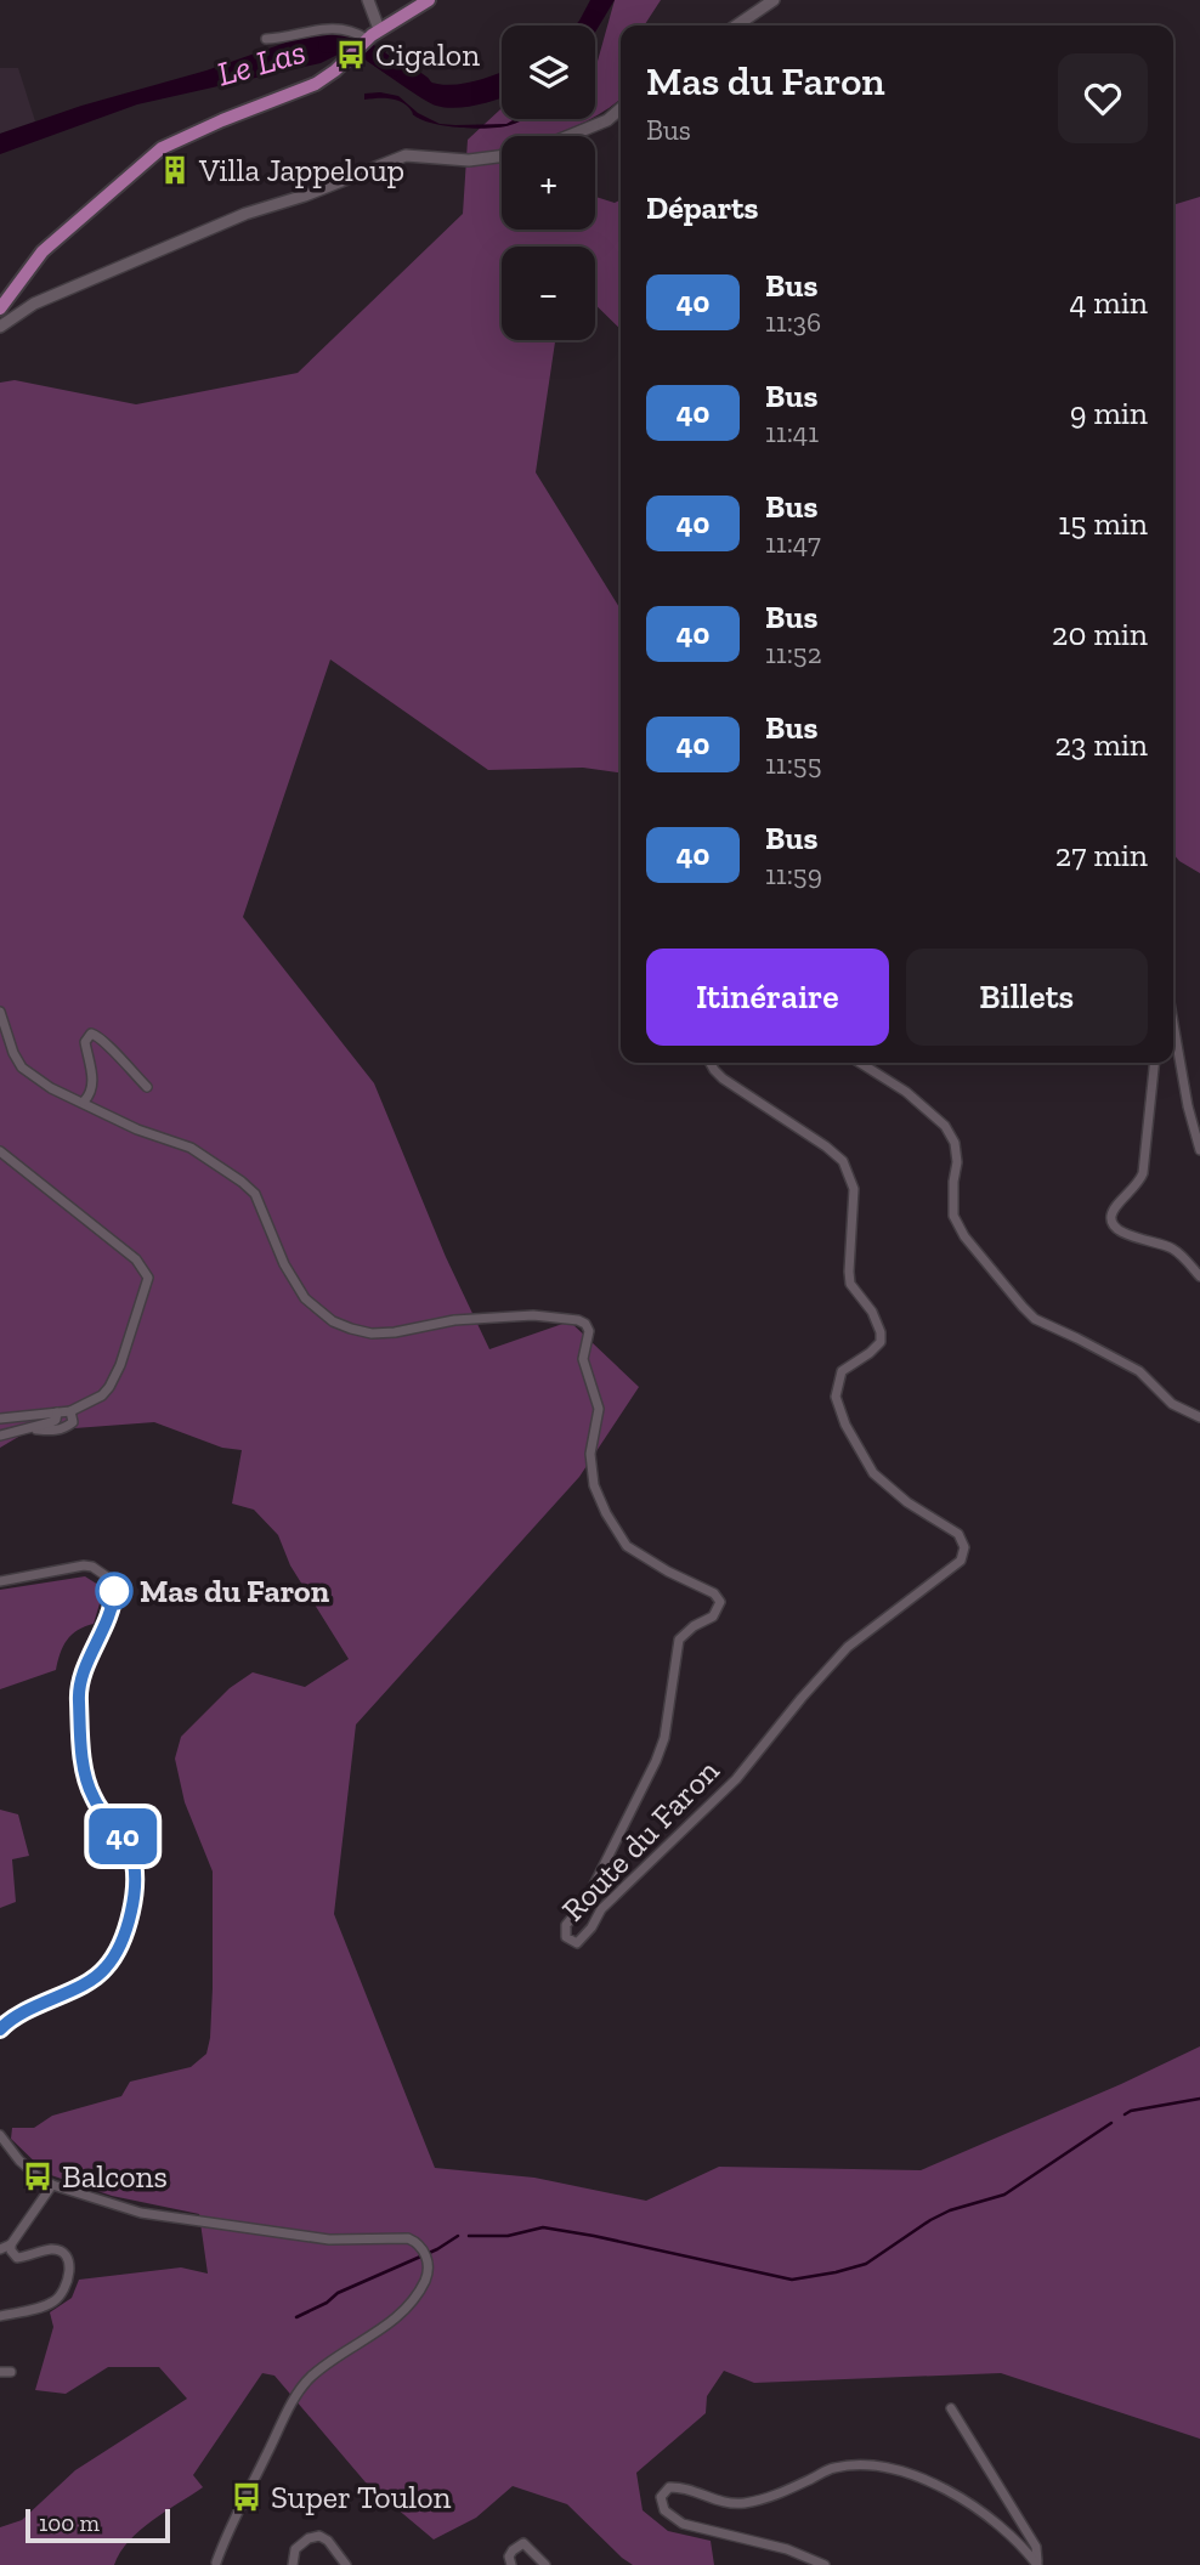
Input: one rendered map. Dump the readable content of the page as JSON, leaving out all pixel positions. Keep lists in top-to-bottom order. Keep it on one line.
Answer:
{"streets":{"street":["Route du Faron"]},"water":["Le Las"],"places":{"bus stop":["Cigalon","Balcons","Super Toulon"],"building":["Villa Jappeloup"],"other":["Mas du Faron"]},"lines":["bus line 40"],"scale_bar":"100 m","page":{"on_map":"40","map_buttons":["+","−"],"heading":[["Mas du Faron","Bus"],"Départs"],"list":[{"mark":"40","name":"Bus","note":"11:36","value":"4 min"},{"mark":"40","name":"Bus","note":"11:41","value":"9 min"},{"mark":"40","name":"Bus","note":"11:47","value":"15 min"},{"mark":"40","name":"Bus","note":"11:52","value":"20 min"},{"mark":"40","name":"Bus","note":"11:55","value":"23 min"},{"mark":"40","name":"Bus","note":"11:59","value":"27 min"}],"buttons":["Itinéraire","Billets"],"scale":"100 m"}}
